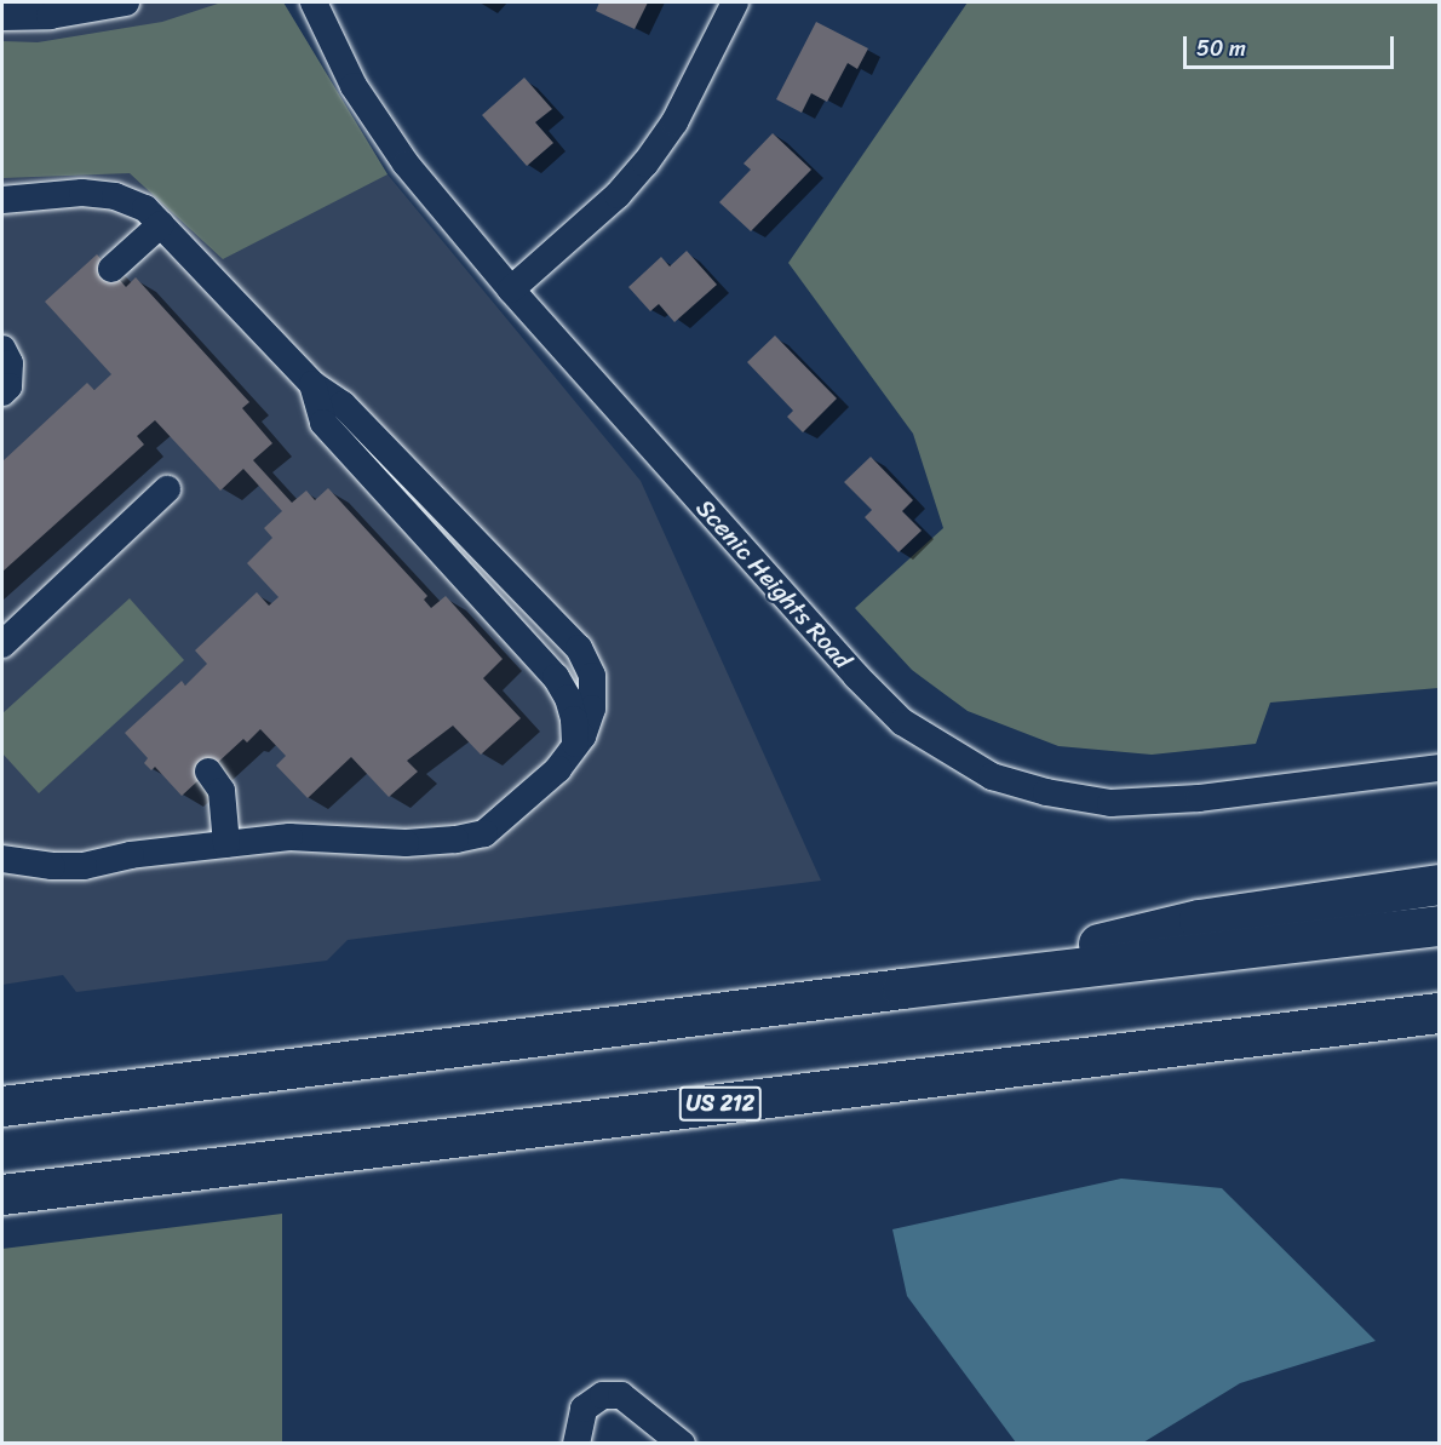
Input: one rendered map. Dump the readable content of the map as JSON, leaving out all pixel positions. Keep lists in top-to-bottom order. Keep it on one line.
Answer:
{"streets":{"highway":["US 212"],"street":["Scenic Heights Road"]},"scale_bar":"50 m"}
